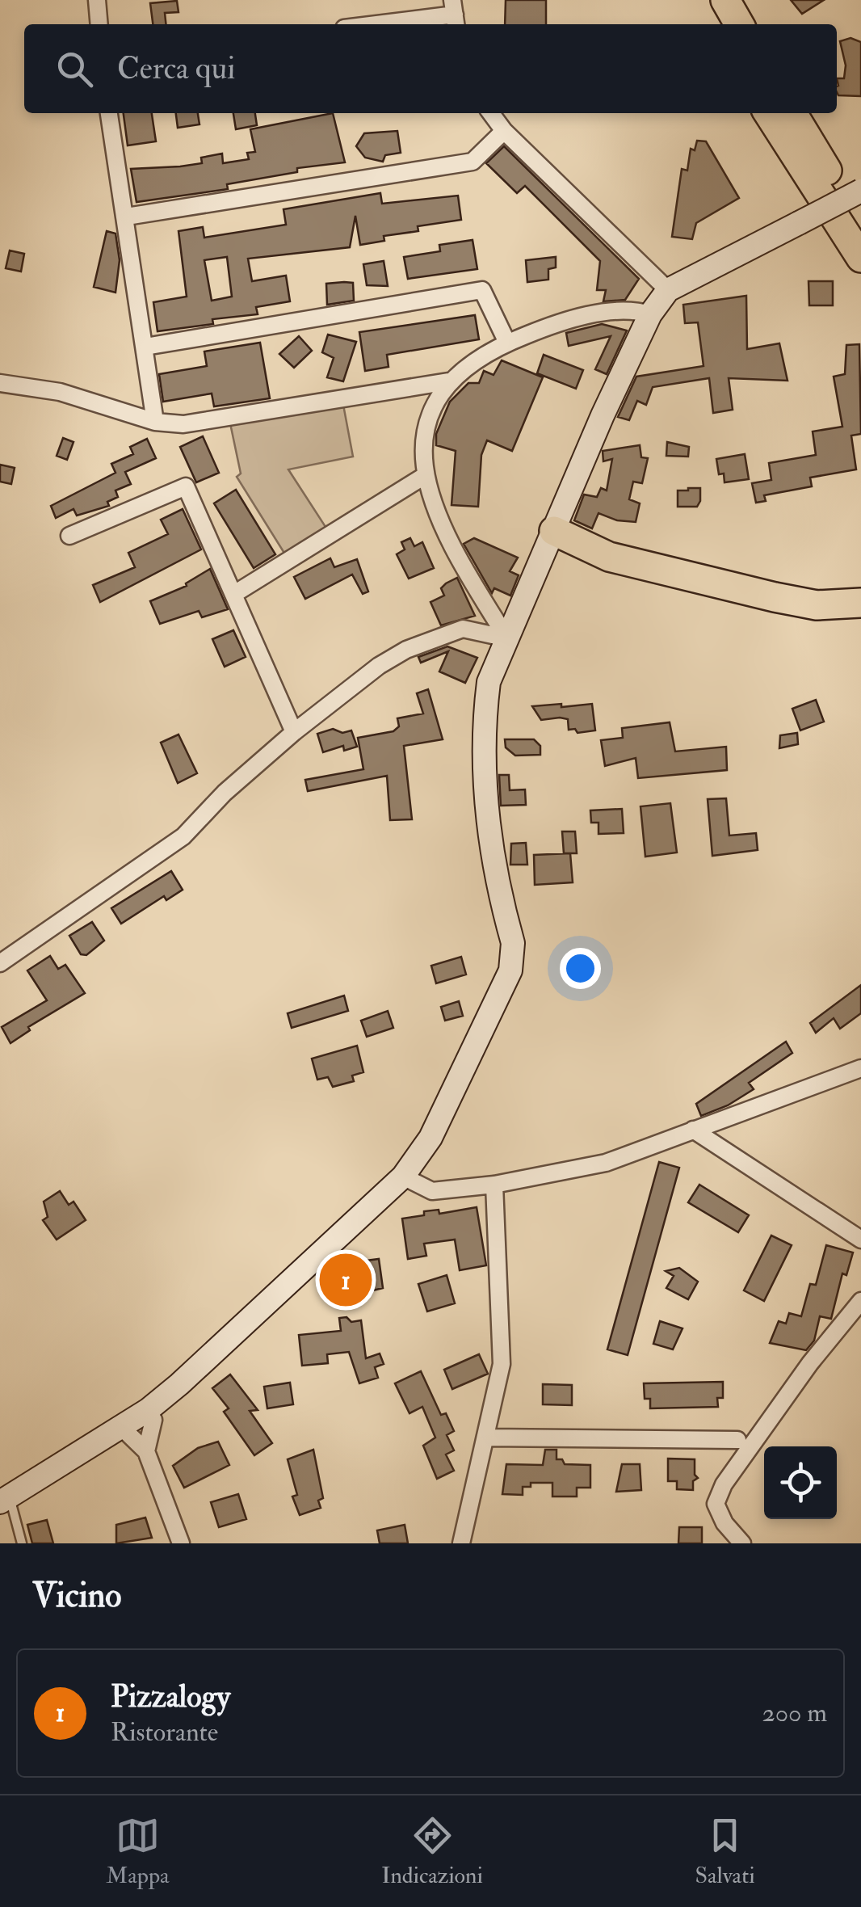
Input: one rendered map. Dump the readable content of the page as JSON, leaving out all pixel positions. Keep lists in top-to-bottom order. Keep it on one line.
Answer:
{"page":{"search":"Cerca qui","pins":"1","heading":"Vicino","list":[{"mark":"1","name":"Pizzalogy","note":"Ristorante","value":"200 m"}],"nav":["Mappa","Indicazioni","Salvati"]}}
